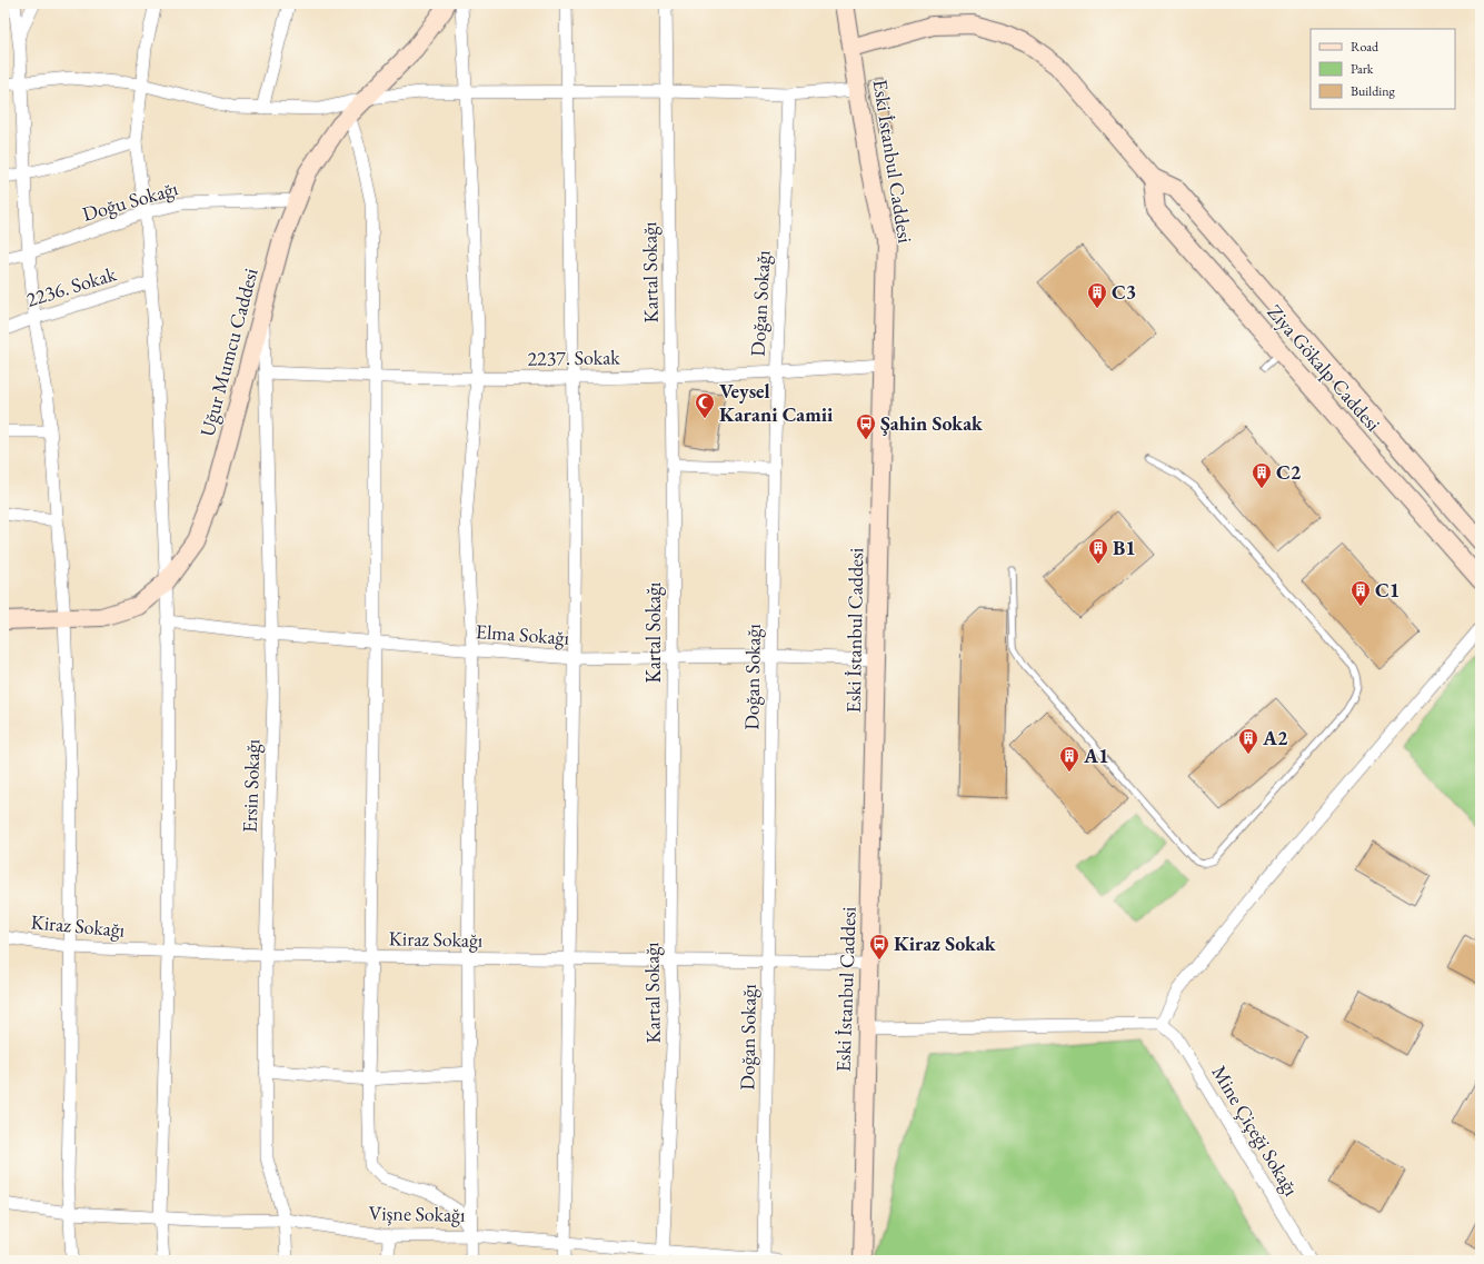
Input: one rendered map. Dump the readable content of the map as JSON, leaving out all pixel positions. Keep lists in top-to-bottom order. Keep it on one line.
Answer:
{"streets":{"street":["Eski İstanbul Caddesi","Doğu Sokağı","Kartal Sokağı","2236. Sokak","Doğan Sokağı","Uğur Mumcu Caddesi","2237. Sokak","Ziya Gökalp Caddesi","Elma Sokağı","Ersin Sokağı","Kiraz Sokağı","Mine Çiçeği Sokağı","Vişne Sokağı"]},"crossings":[["Eski İstanbul Caddesi","2237. Sokak"],["Eski İstanbul Caddesi","Ziya Gökalp Caddesi"],["Eski İstanbul Caddesi","Elma Sokağı"],["Eski İstanbul Caddesi","Kiraz Sokağı"],["Doğu Sokağı","Uğur Mumcu Caddesi"],["Kartal Sokağı","2237. Sokak"],["Kartal Sokağı","Elma Sokağı"],["Kartal Sokağı","Kiraz Sokağı"],["Kartal Sokağı","Vişne Sokağı"],["Doğan Sokağı","2237. Sokak"],["Doğan Sokağı","Elma Sokağı"],["Doğan Sokağı","Kiraz Sokağı"],["Doğan Sokağı","Vişne Sokağı"],["Uğur Mumcu Caddesi","Ersin Sokağı"],["2237. Sokak","Ersin Sokağı"],["Elma Sokağı","Ersin Sokağı"],["Ersin Sokağı","Kiraz Sokağı"],["Ersin Sokağı","Vişne Sokağı"]],"places":{"building":["C3","C2","B1","C1","A2","A1"],"mosque":["Veysel Karani Camii"],"bus stop":["Şahin Sokak","Kiraz Sokak"]},"legend":["Road","Park","Building"]}
